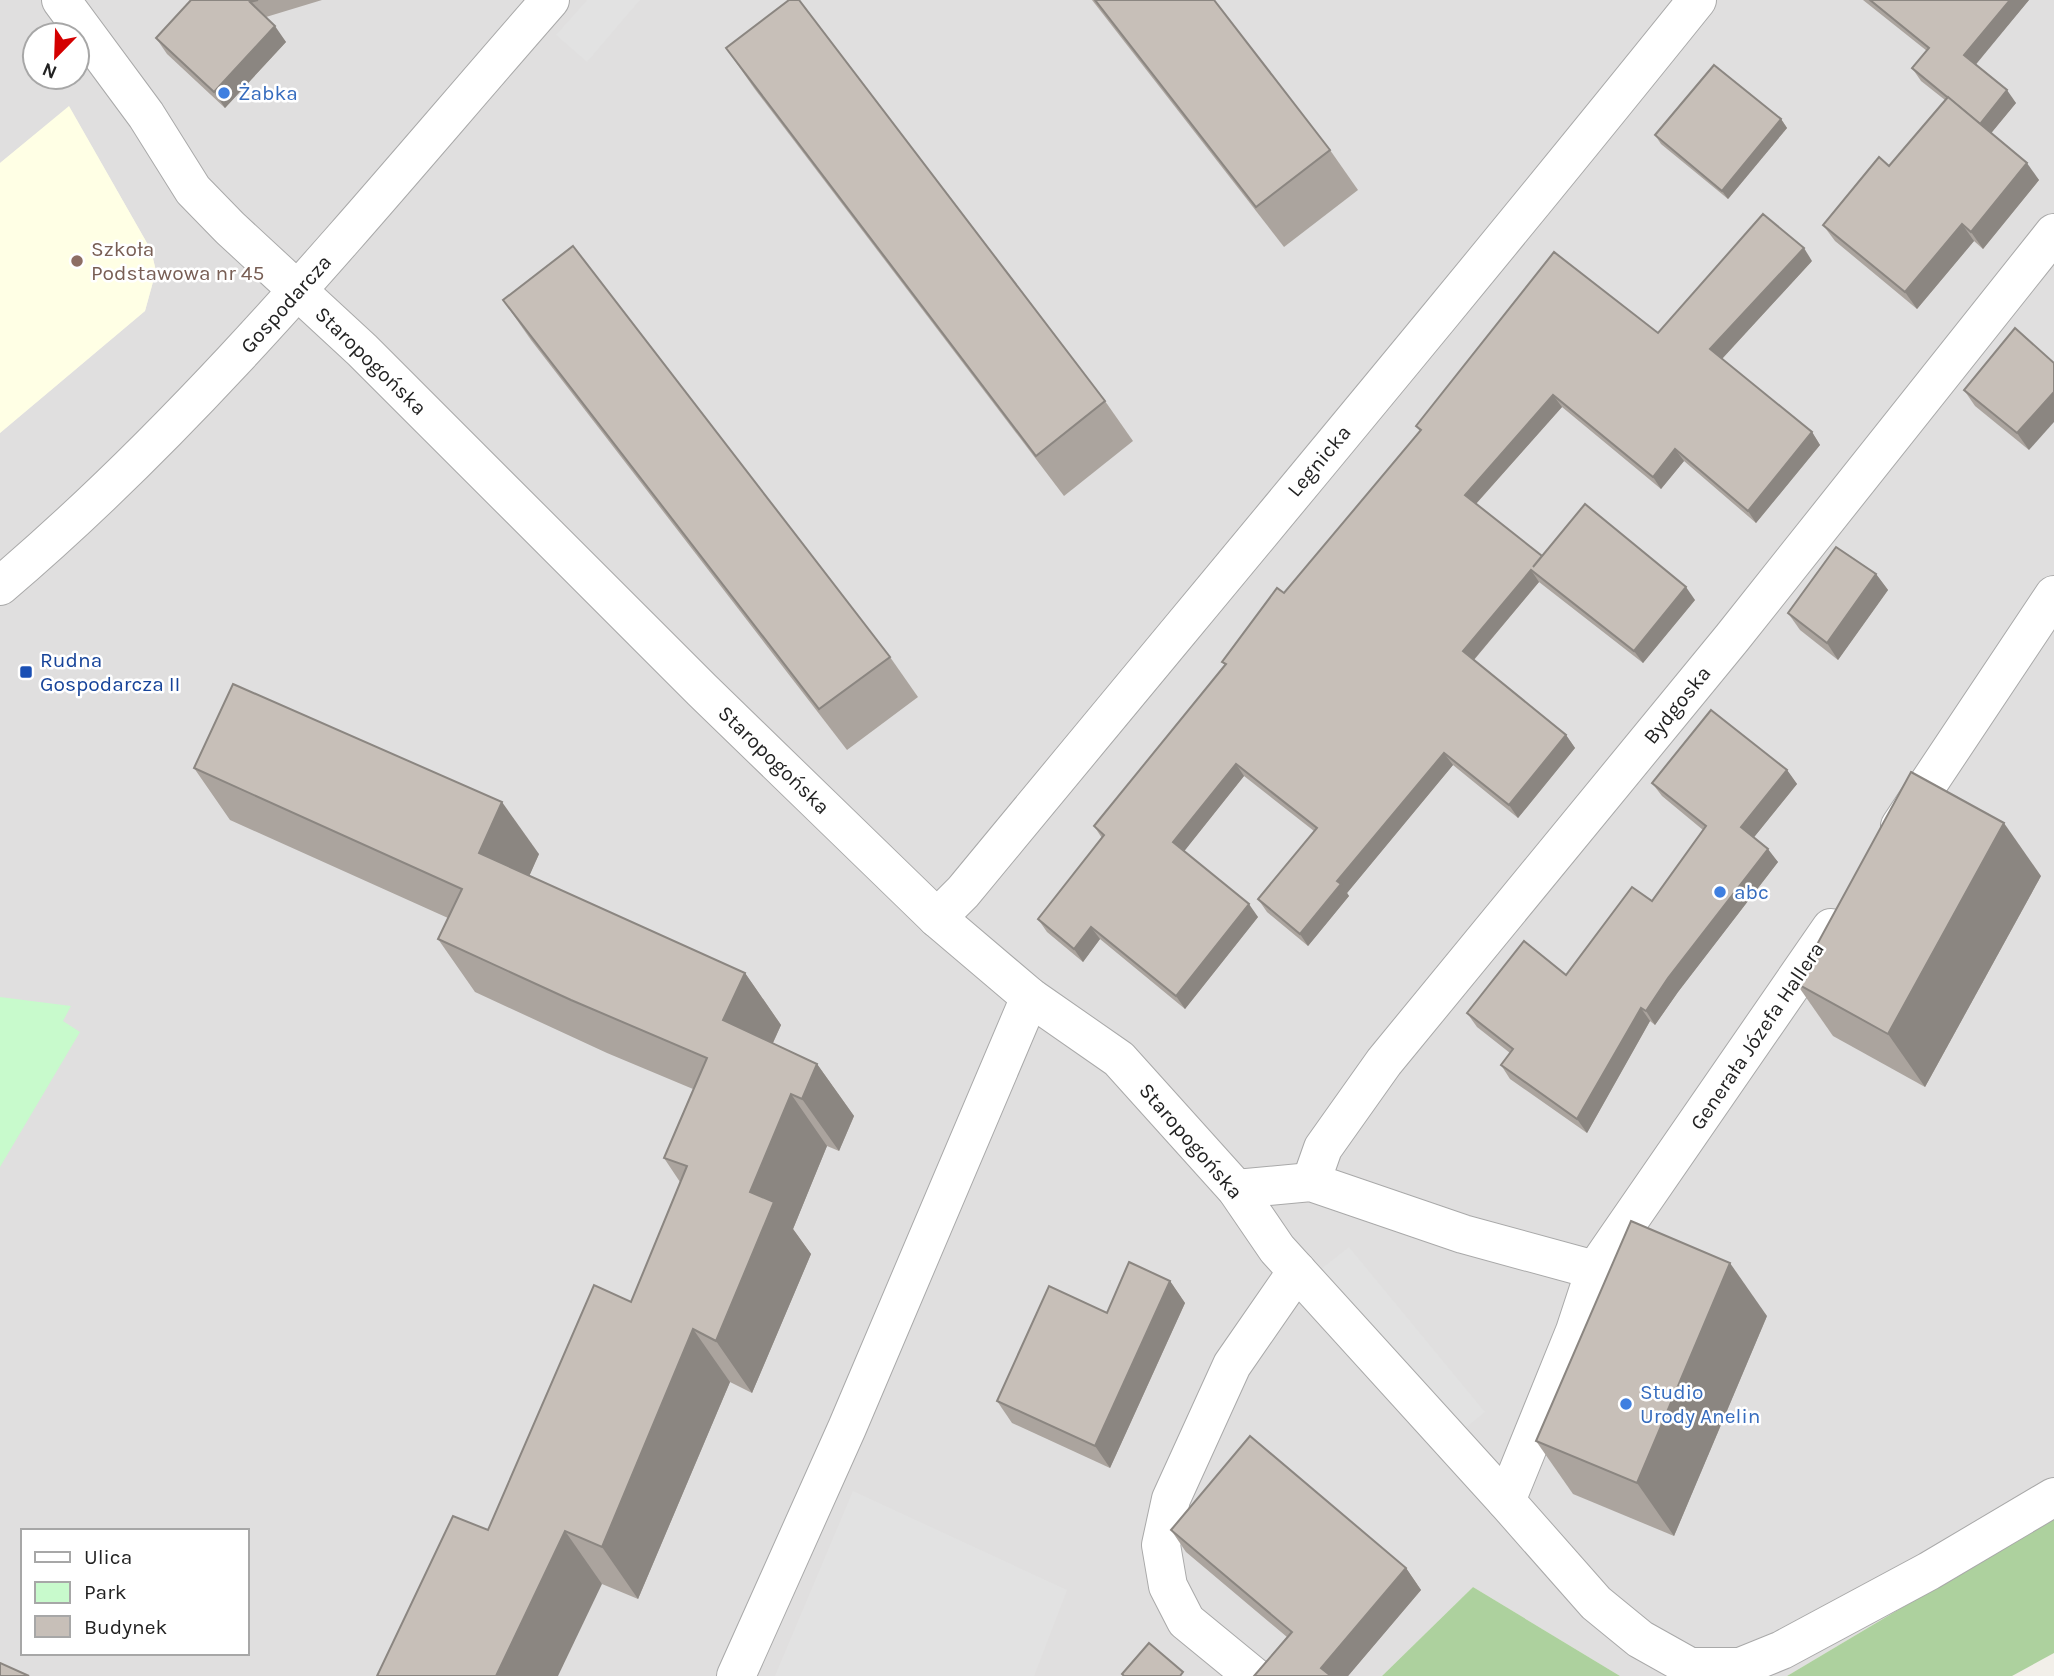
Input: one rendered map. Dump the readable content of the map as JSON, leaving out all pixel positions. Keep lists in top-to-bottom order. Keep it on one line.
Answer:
{"streets":{"street":["Gospodarcza","Staropogońska","Legnicka","Bydgoska","Generała Józefa Hallera"]},"crossings":[["Gospodarcza","Staropogońska"],["Staropogońska","Legnicka"],["Staropogońska","Generała Józefa Hallera"]],"places":{"other":["Żabka","Szkoła Podstawowa nr 45","abc","Studio Urody Anelin"],"transit":["Rudna Gospodarcza II"]},"legend":["Ulica","Park","Budynek"],"north":"bottom left"}
